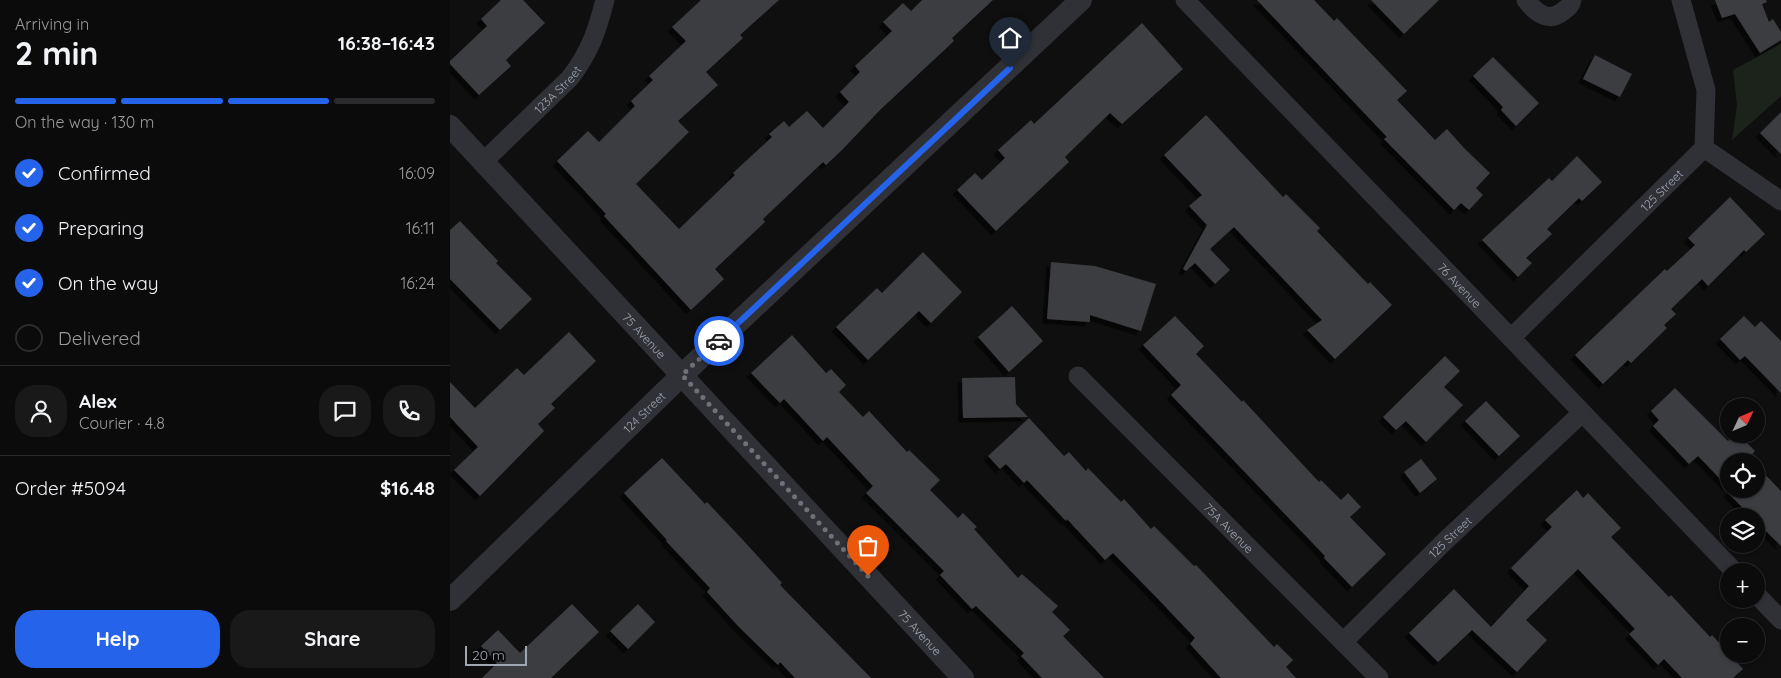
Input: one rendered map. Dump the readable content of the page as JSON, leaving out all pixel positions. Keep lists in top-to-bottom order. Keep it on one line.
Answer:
{"streets":{"street":["123A Street","125 Street","76 Avenue","75 Avenue","124 Street","75A Avenue"]},"crossings":[["123A Street","75 Avenue"],["125 Street","76 Avenue"],["125 Street","75A Avenue"],["75 Avenue","124 Street"]],"scale_bar":"20 m","north":"top right","page":{"heading":["2 min","Arriving in","16:38–16:43"],"panel":["Alex","Courier · 4.8","Order #5094","$16.48"],"bar":"On the way · 130 m","list":[["Confirmed","16:09"],["Preparing","16:11"],["On the way","16:24"],"Delivered"],"map_buttons":["+","−"],"buttons":["Help","Share"],"scale":"20 m"}}
